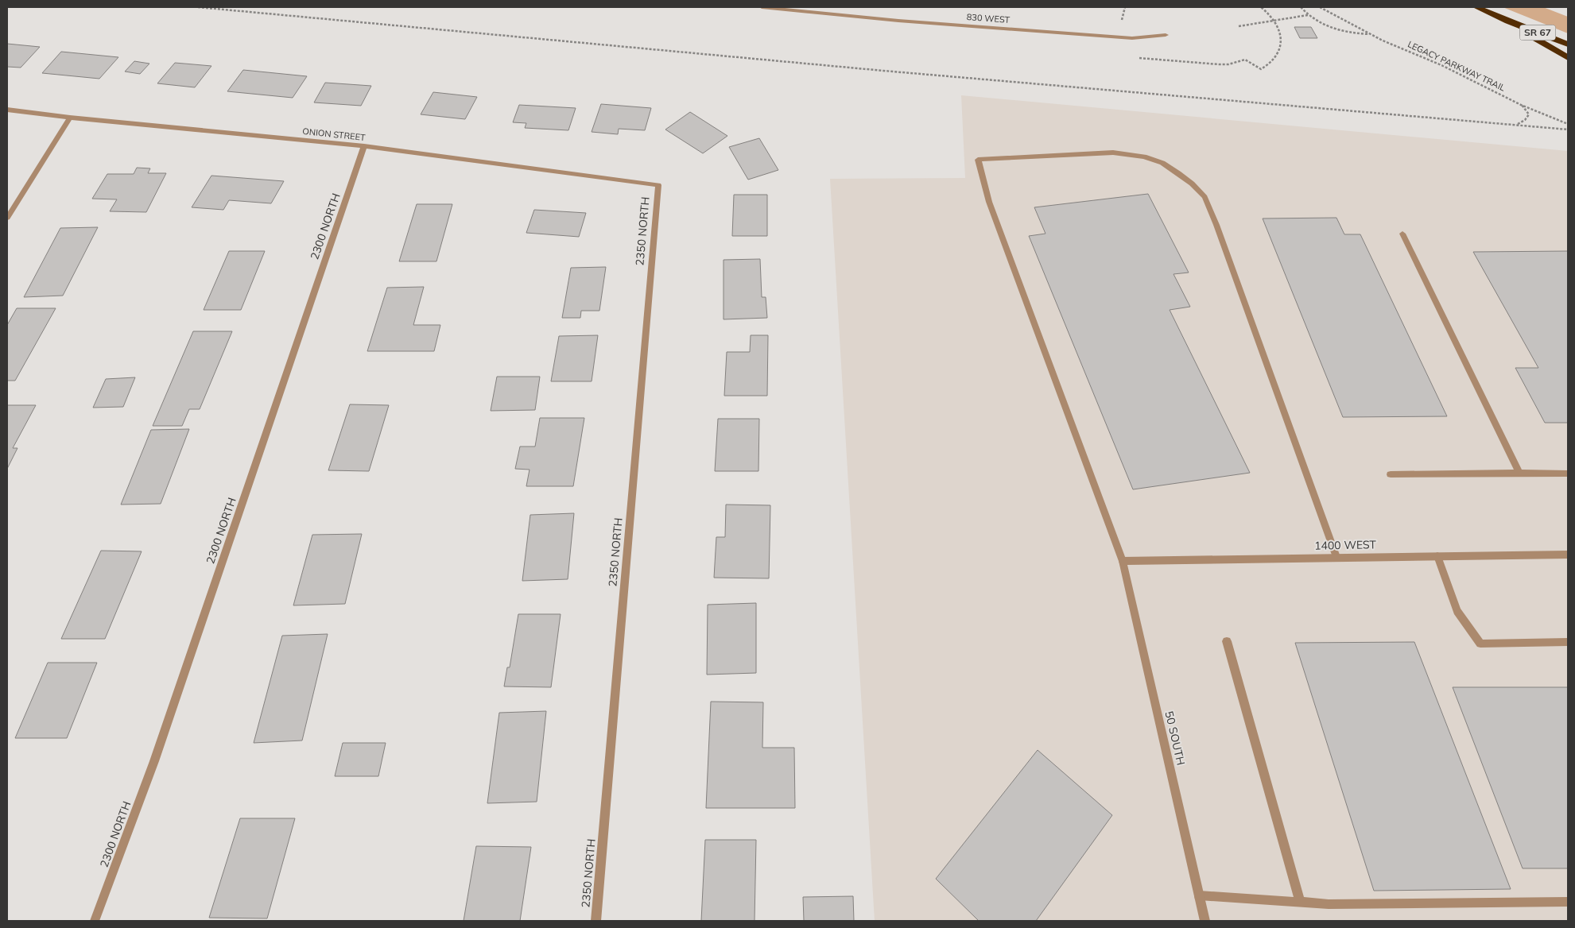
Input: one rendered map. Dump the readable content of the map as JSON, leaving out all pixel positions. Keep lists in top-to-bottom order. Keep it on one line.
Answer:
{"streets":{"highway":["SR 67"],"street":["830 WEST","ONION STREET","2300 NORTH","2350 NORTH","1400 WEST","50 SOUTH"],"path":["LEGACY PARKWAY TRAIL"]},"crossings":[["ONION STREET","2300 NORTH"],["ONION STREET","2350 NORTH"],["1400 WEST","50 SOUTH"]]}
